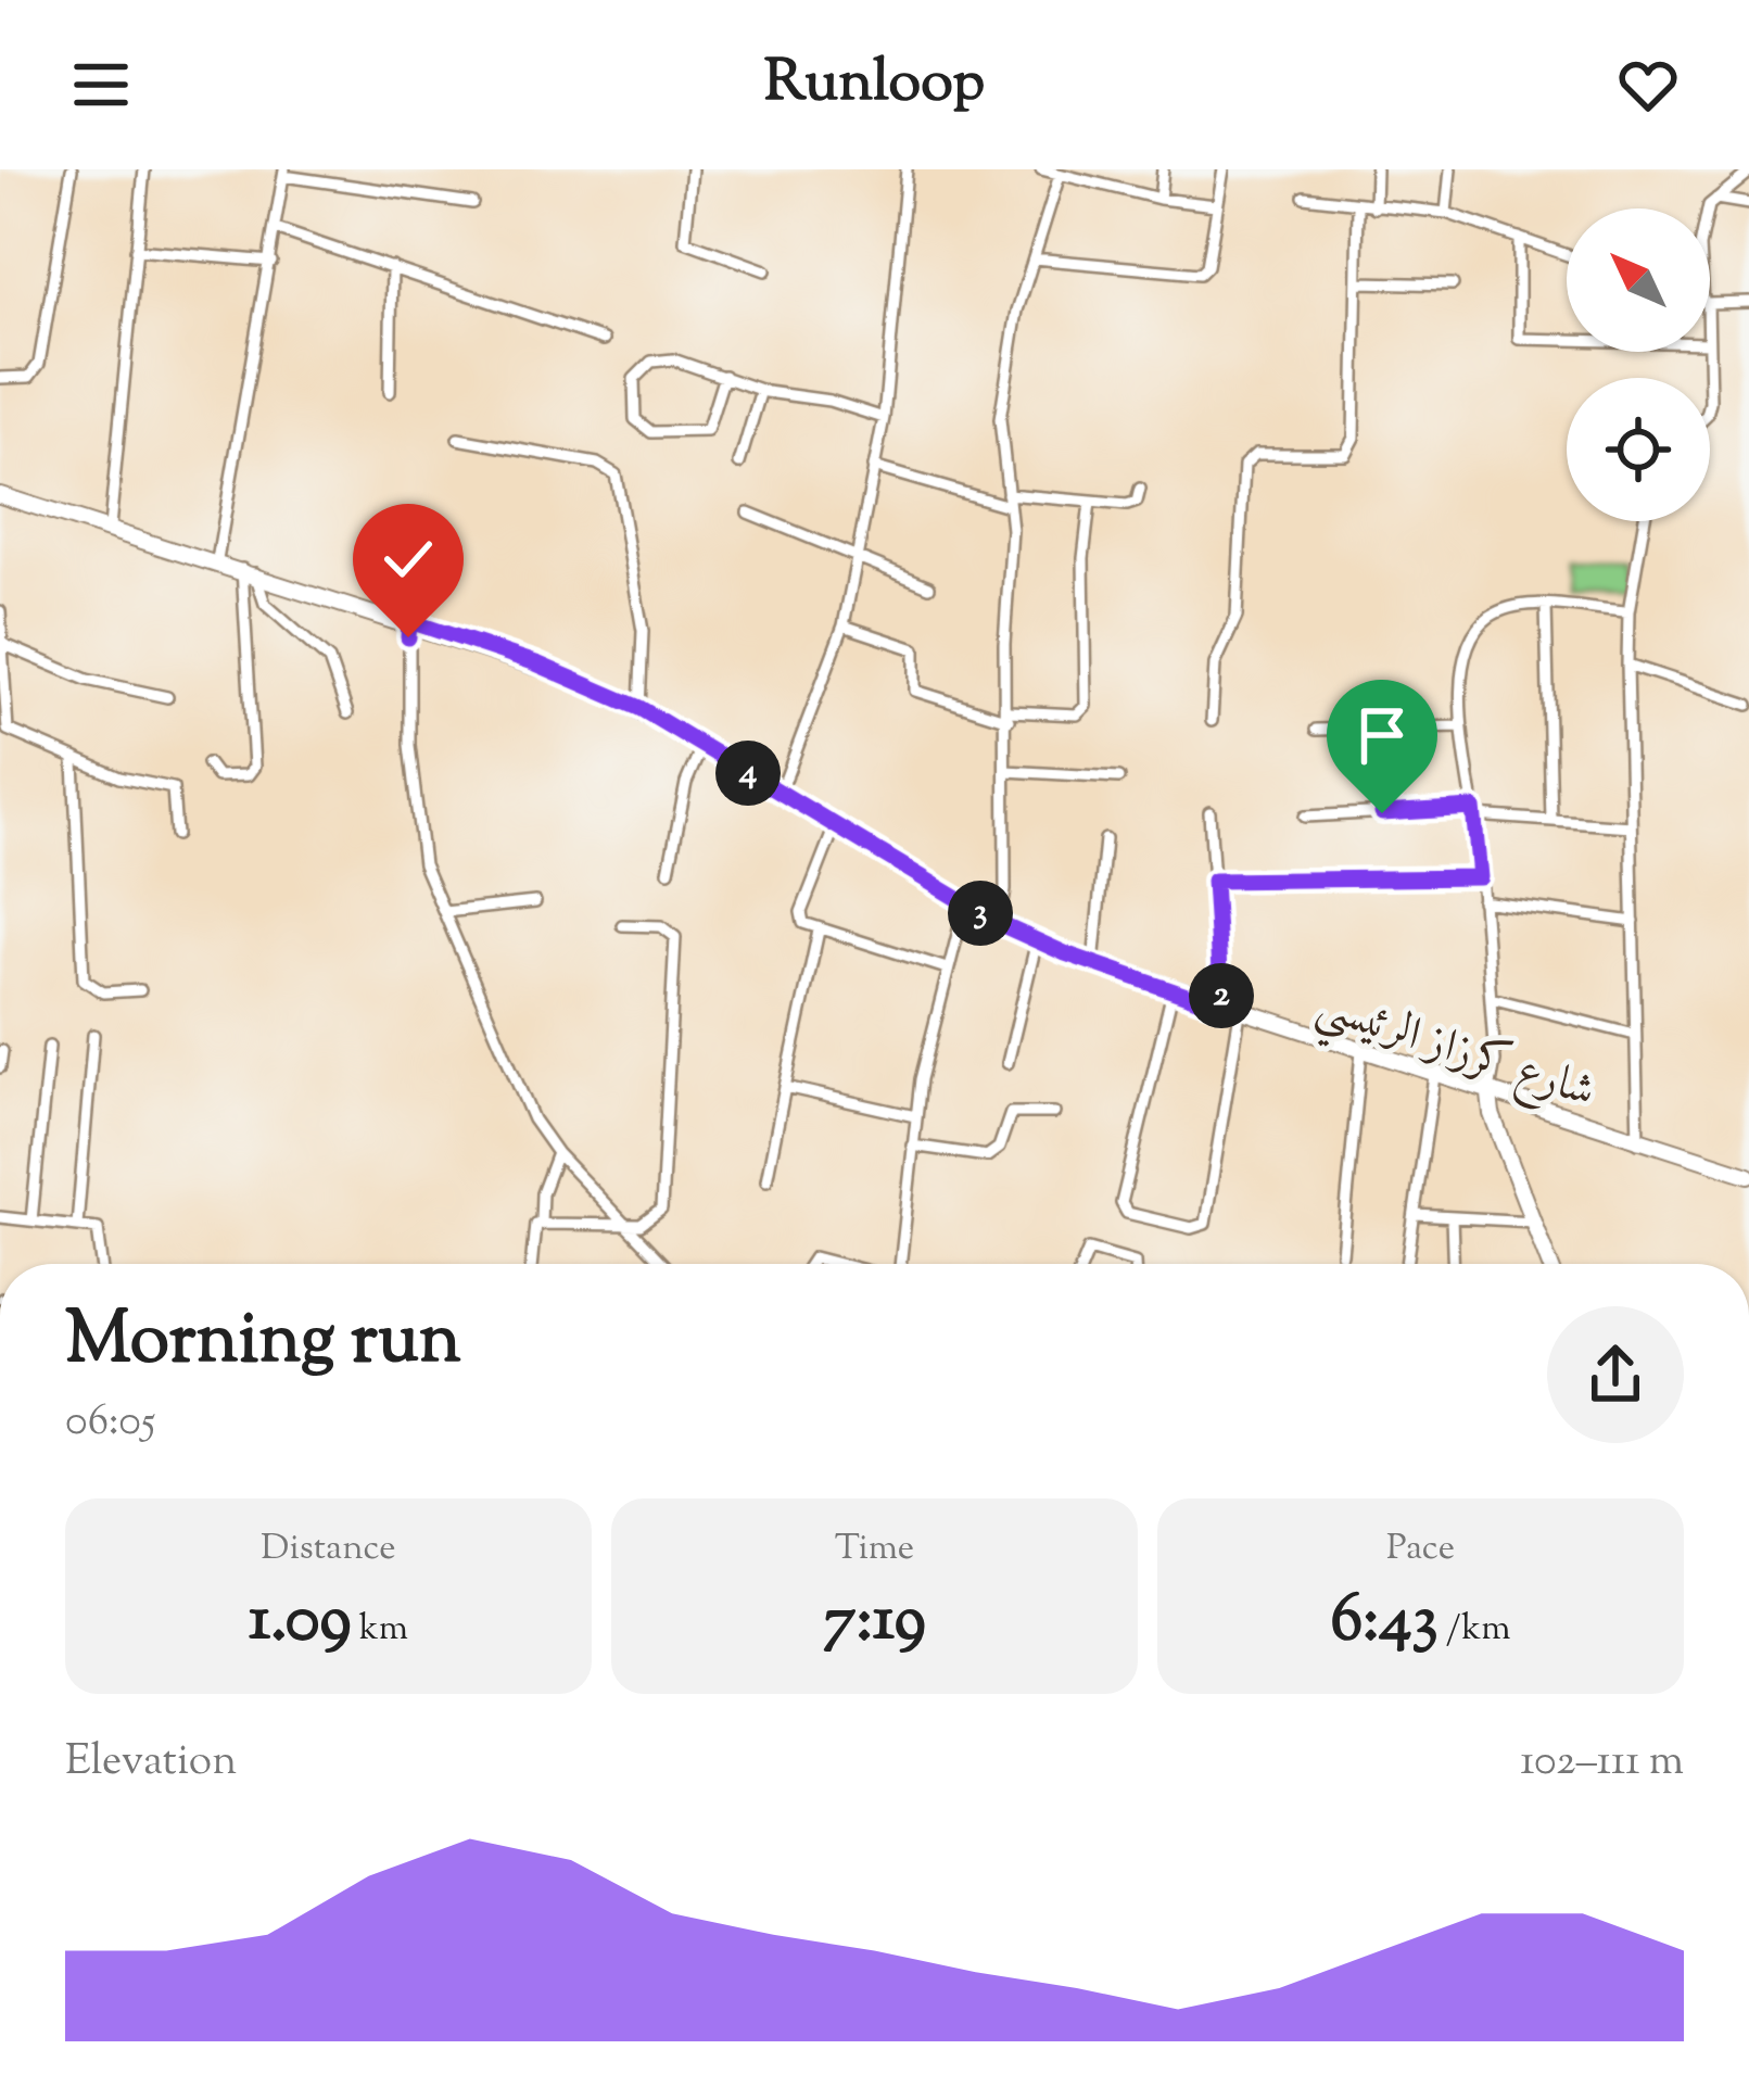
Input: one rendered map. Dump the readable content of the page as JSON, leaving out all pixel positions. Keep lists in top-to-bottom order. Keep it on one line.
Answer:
{"streets":{"street":["شارع كرزاز الرئيسي"]},"north":"top left","page":{"header":"Runloop","pins":["4","3","2"],"heading":["Morning run","06:05"],"stats":[["Distance","1.09 km"],["Time","7:19"],["Pace","6:43 /km"]],"chart":["Elevation","102–111 m"]}}
